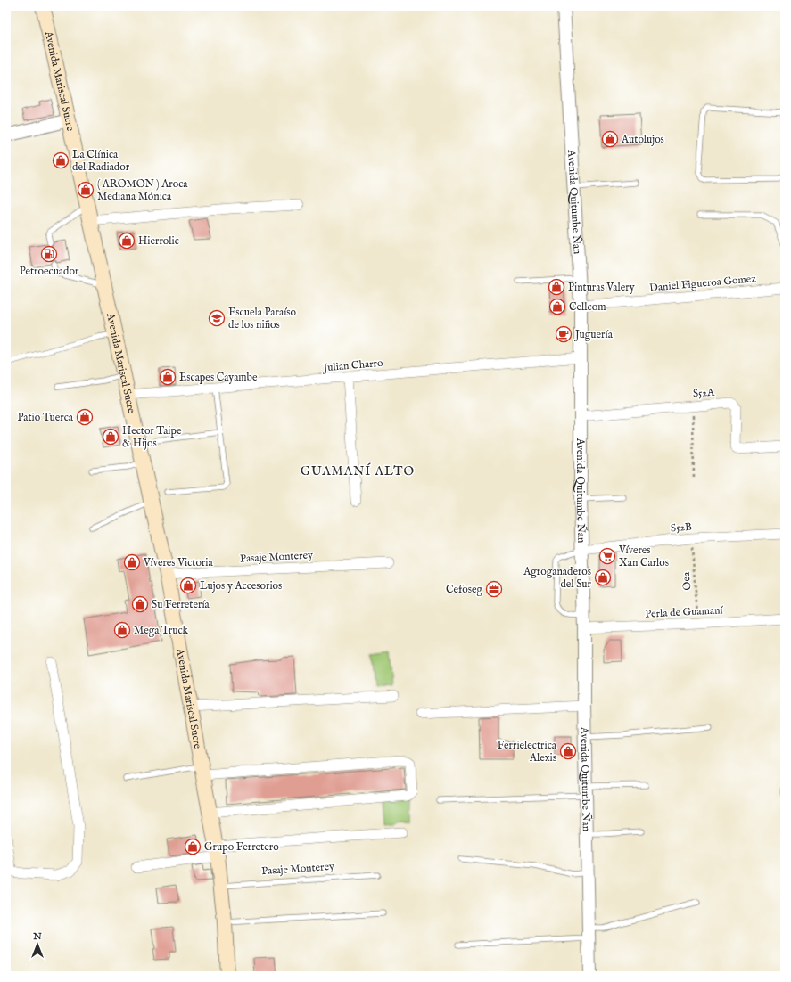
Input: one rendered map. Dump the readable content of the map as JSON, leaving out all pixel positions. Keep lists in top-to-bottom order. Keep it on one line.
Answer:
{"streets":{"main road":["Avenida Mariscal Sucre"],"street":["Avenida Quitumbe Ñan","Daniel Figueroa Gomez","Julian Charro","S52A","S52B","Pasaje Monterey","Perla de Guamaní"],"path":["Oe2"]},"crossings":[["Avenida Mariscal Sucre","Julian Charro"],["Avenida Mariscal Sucre","Pasaje Monterey"],["Avenida Quitumbe Ñan","Daniel Figueroa Gomez"],["Avenida Quitumbe Ñan","Julian Charro"],["Avenida Quitumbe Ñan","S52A"],["Avenida Quitumbe Ñan","S52B"],["Avenida Quitumbe Ñan","Perla de Guamaní"],["S52B","Oe2"],["Oe2","Perla de Guamaní"]],"districts":["GUAMANÍ ALTO"],"places":{"shop":["Autolujos","La Clínica del Radiador","( AROMON ) Aroca Mediana Mónica","Hierrolic","Pinturas Valery","Cellcom","Escapes Cayambe","Patio Tuerca","Hector Taipe & Hijos","Víveres Victoria","Agroganaderos del Sur","Lujos y Accesorios","Su Ferretería","Mega Truck","Ferrielectrica Alexis","Grupo Ferretero"],"fuel station":["Petroecuador"],"school or university":["Escuela Paraíso de los niños"],"cafe":["Juguería"],"supermarket":["Víveres Xan Carlos"],"office":["Cefoseg"]},"north":"top"}
